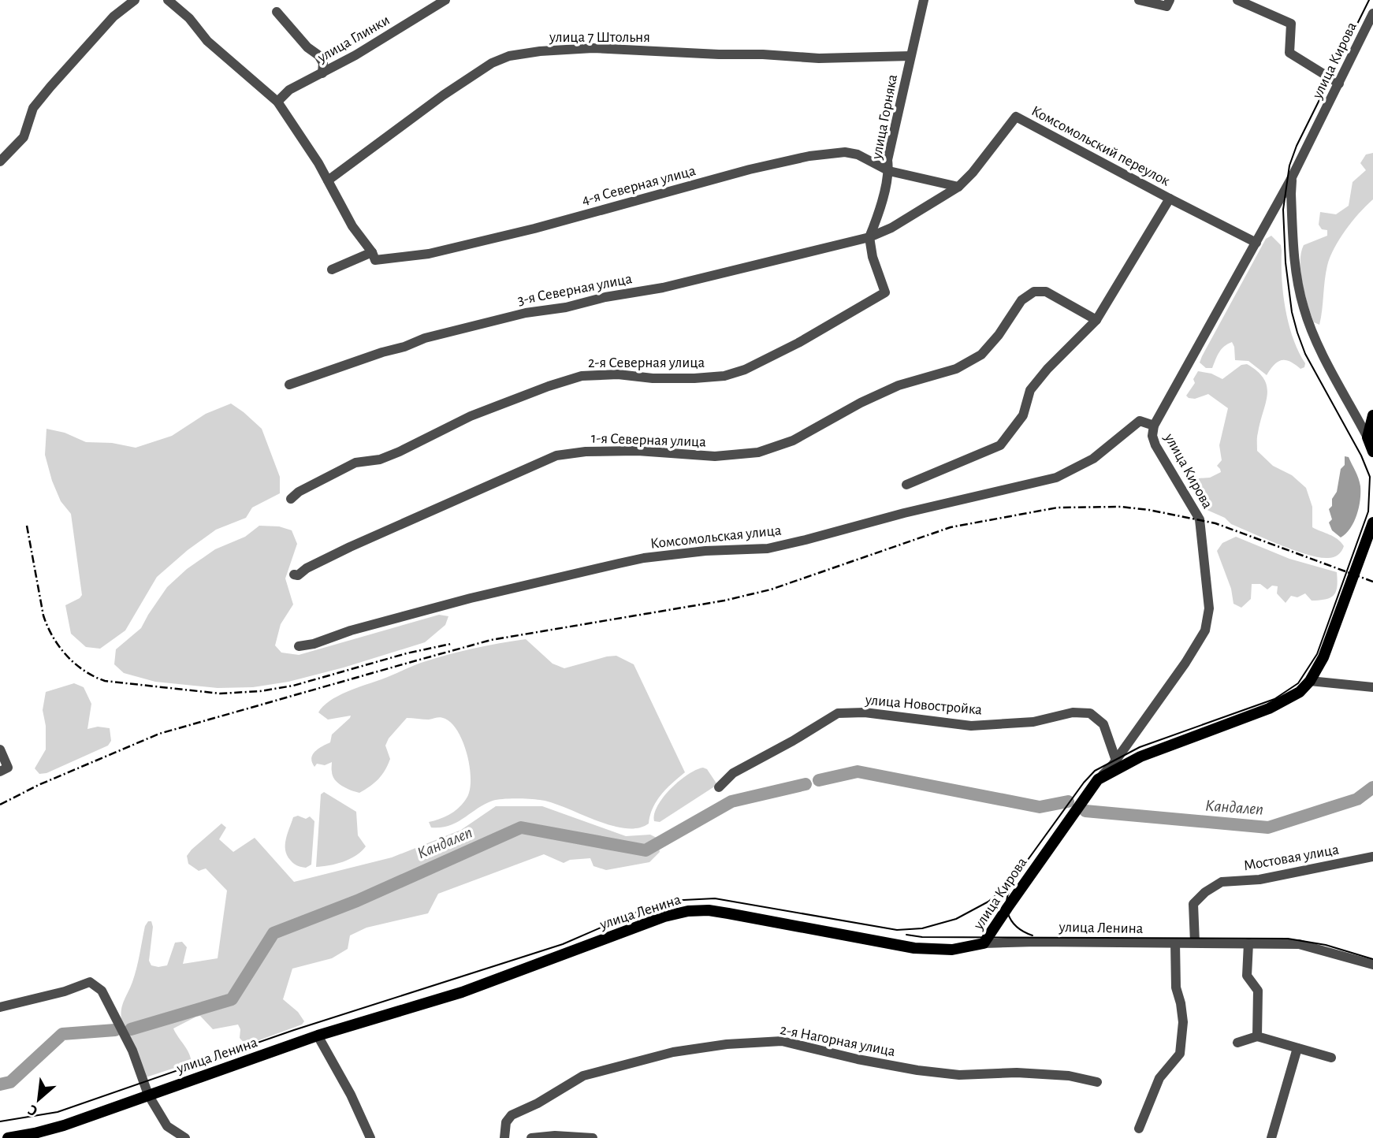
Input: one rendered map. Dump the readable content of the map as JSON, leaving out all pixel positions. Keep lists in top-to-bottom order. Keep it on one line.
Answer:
{"streets":{"main road":["улица Кирова","улица Ленина"],"street":["улица 7 Штольня","улица Глинки","улица Горняка","Комсомольский переулок","4-я Северная улица","3-я Северная улица","2-я Северная улица","1-я Северная улица","Комсомольская улица","улица Новостройка","Мостовая улица","2-я Нагорная улица"]},"crossings":[["улица 7 Штольня","улица Горняка"],["улица Кирова","Комсомольский переулок"],["улица Кирова","Комсомольская улица"],["улица Кирова","улица Новостройка"],["улица Кирова","улица Ленина"],["улица Горняка","Комсомольский переулок"],["улица Горняка","4-я Северная улица"],["улица Горняка","3-я Северная улица"],["улица Горняка","2-я Северная улица"],["Комсомольский переулок","4-я Северная улица"],["Комсомольский переулок","3-я Северная улица"],["Комсомольский переулок","2-я Северная улица"],["3-я Северная улица","2-я Северная улица"],["Мостовая улица","улица Ленина"]],"water":["Кандалеп"],"north":"bottom left"}
